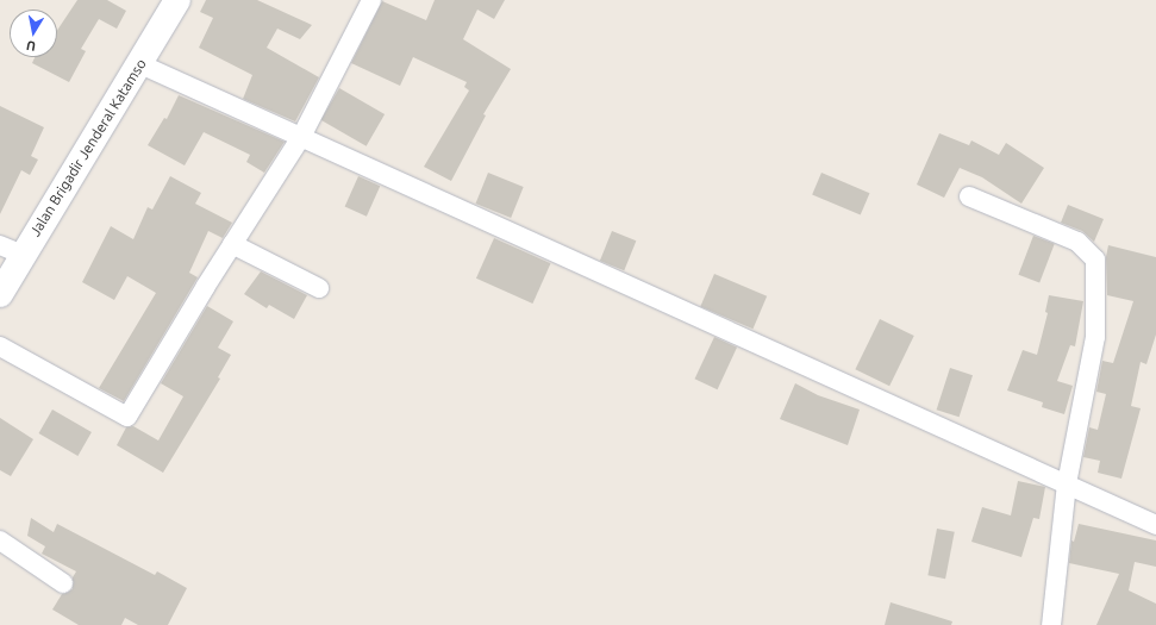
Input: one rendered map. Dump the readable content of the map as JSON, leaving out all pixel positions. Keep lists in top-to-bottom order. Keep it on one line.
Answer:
{"streets":{"main road":["Jalan Brigadir Jenderal Katamso"]},"north":"bottom"}
